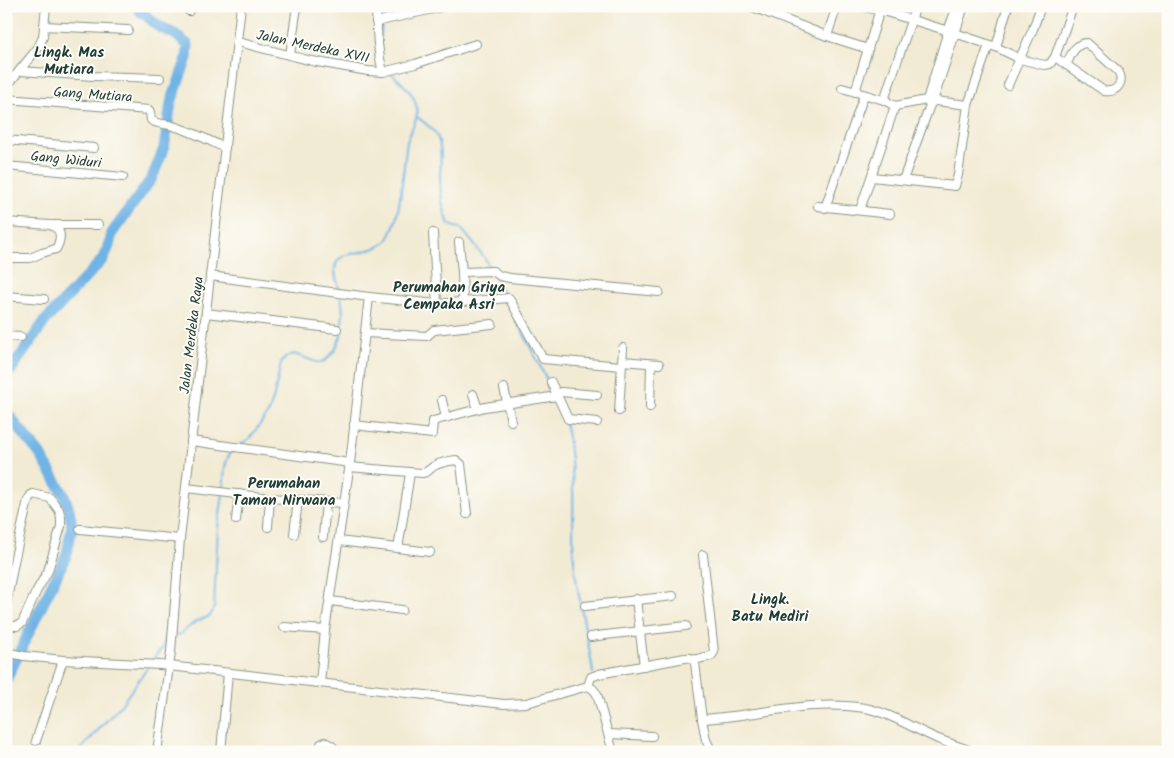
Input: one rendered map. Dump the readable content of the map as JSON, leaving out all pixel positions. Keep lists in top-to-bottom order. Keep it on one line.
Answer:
{"streets":{"street":["Jalan Merdeka XVII","Gang Mutiara","Gang Widuri","Jalan Merdeka Raya"]},"crossings":[["Jalan Merdeka XVII","Jalan Merdeka Raya"],["Gang Mutiara","Jalan Merdeka Raya"]],"districts":["Lingk. Mas Mutiara","Perumahan Griya Cempaka Asri","Perumahan Taman Nirwana","Lingk. Batu Mediri"]}
